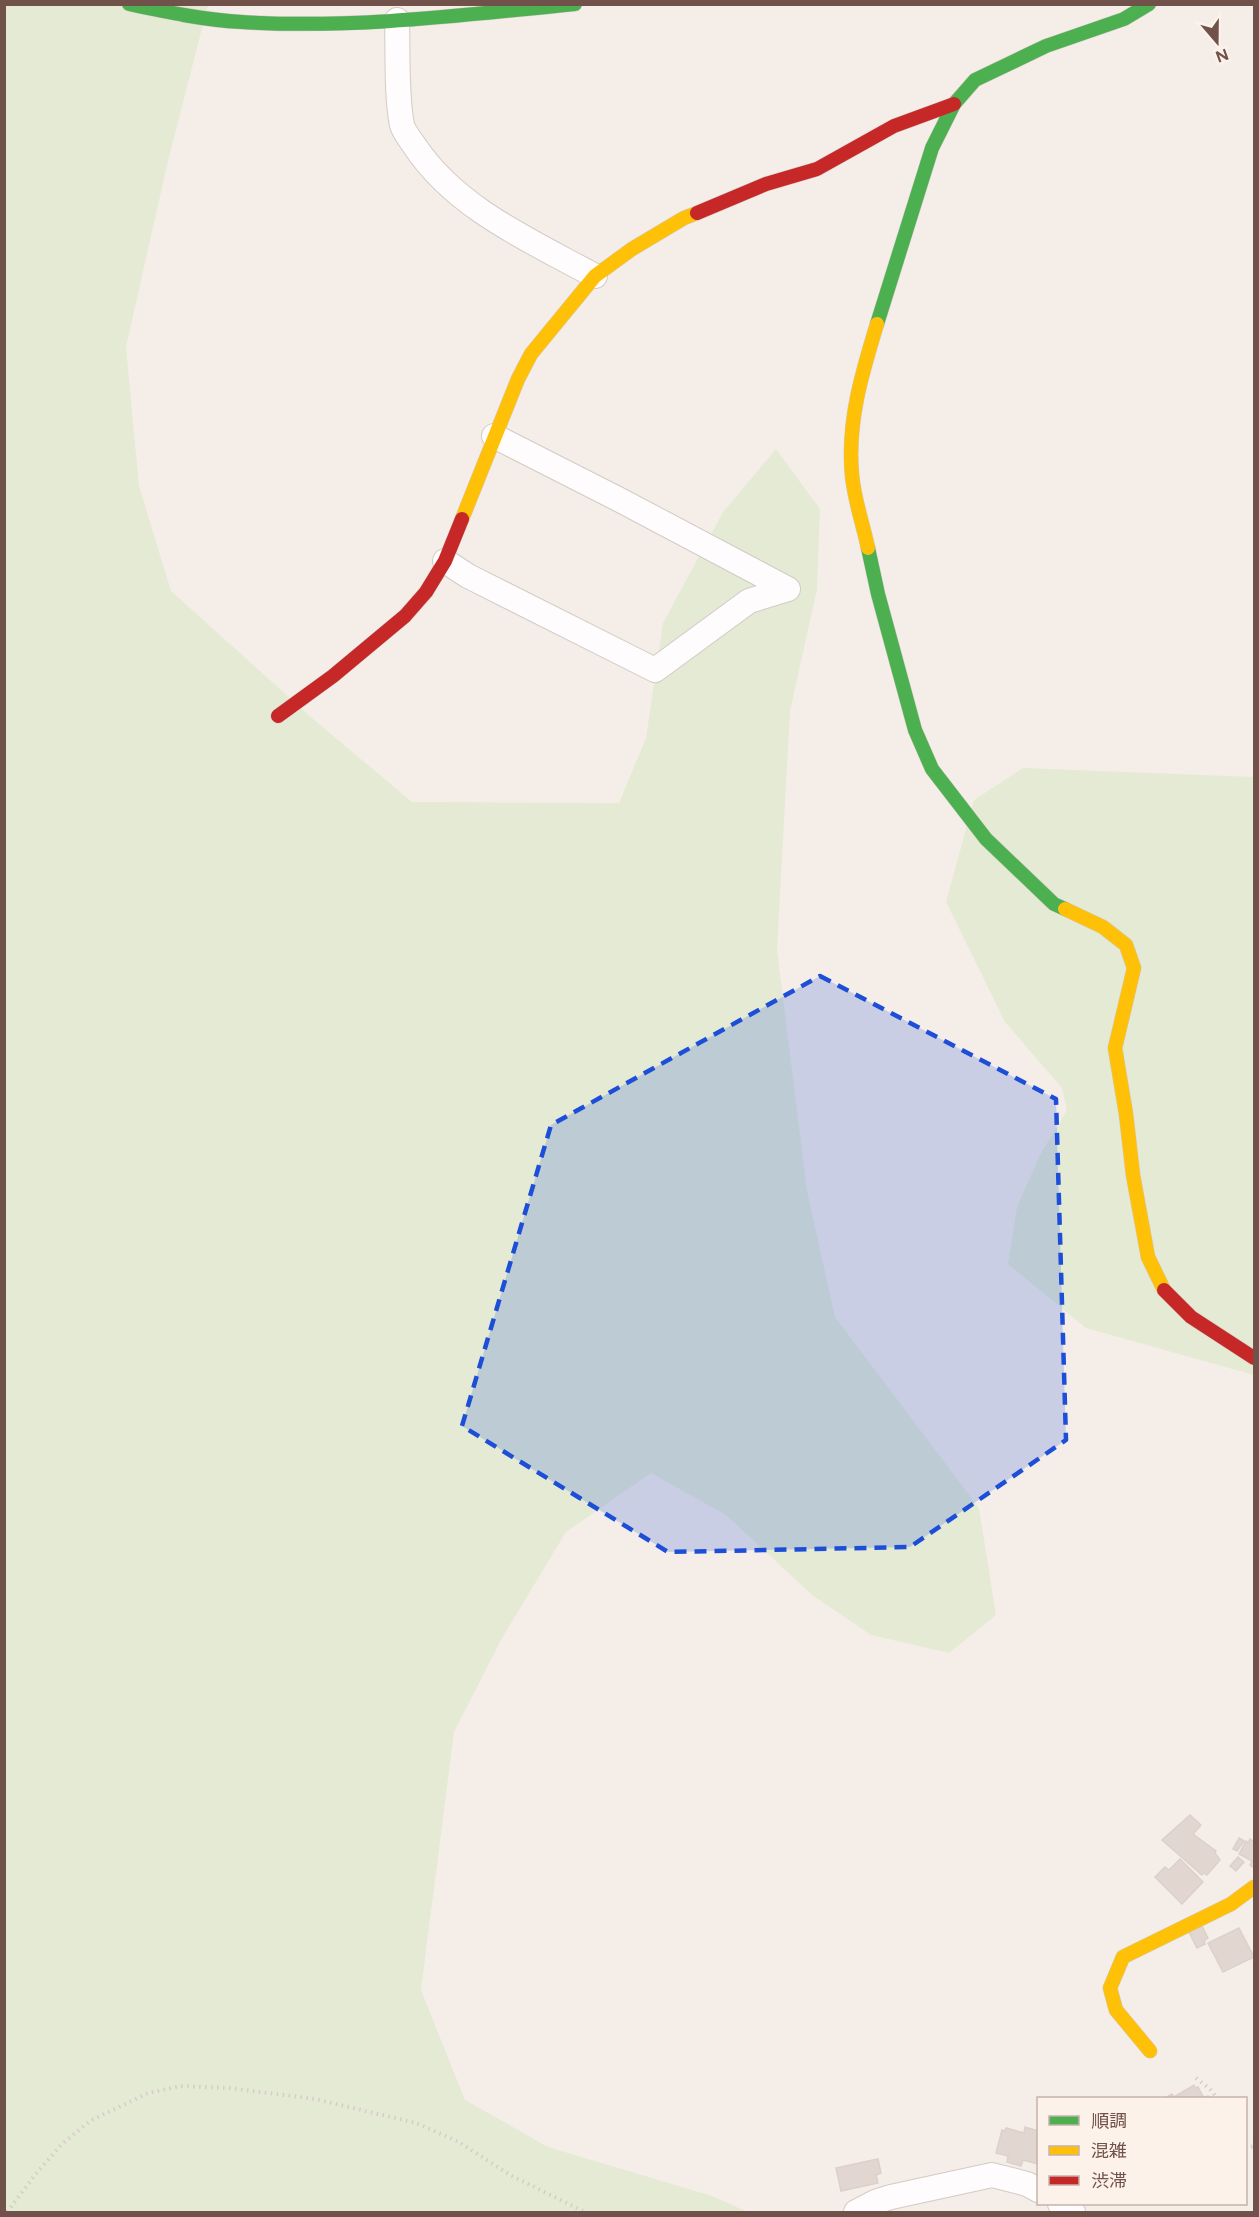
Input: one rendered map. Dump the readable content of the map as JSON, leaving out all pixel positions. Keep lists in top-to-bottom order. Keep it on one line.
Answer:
{"legend":["順調","混雑","渋滞"],"north":"bottom"}
